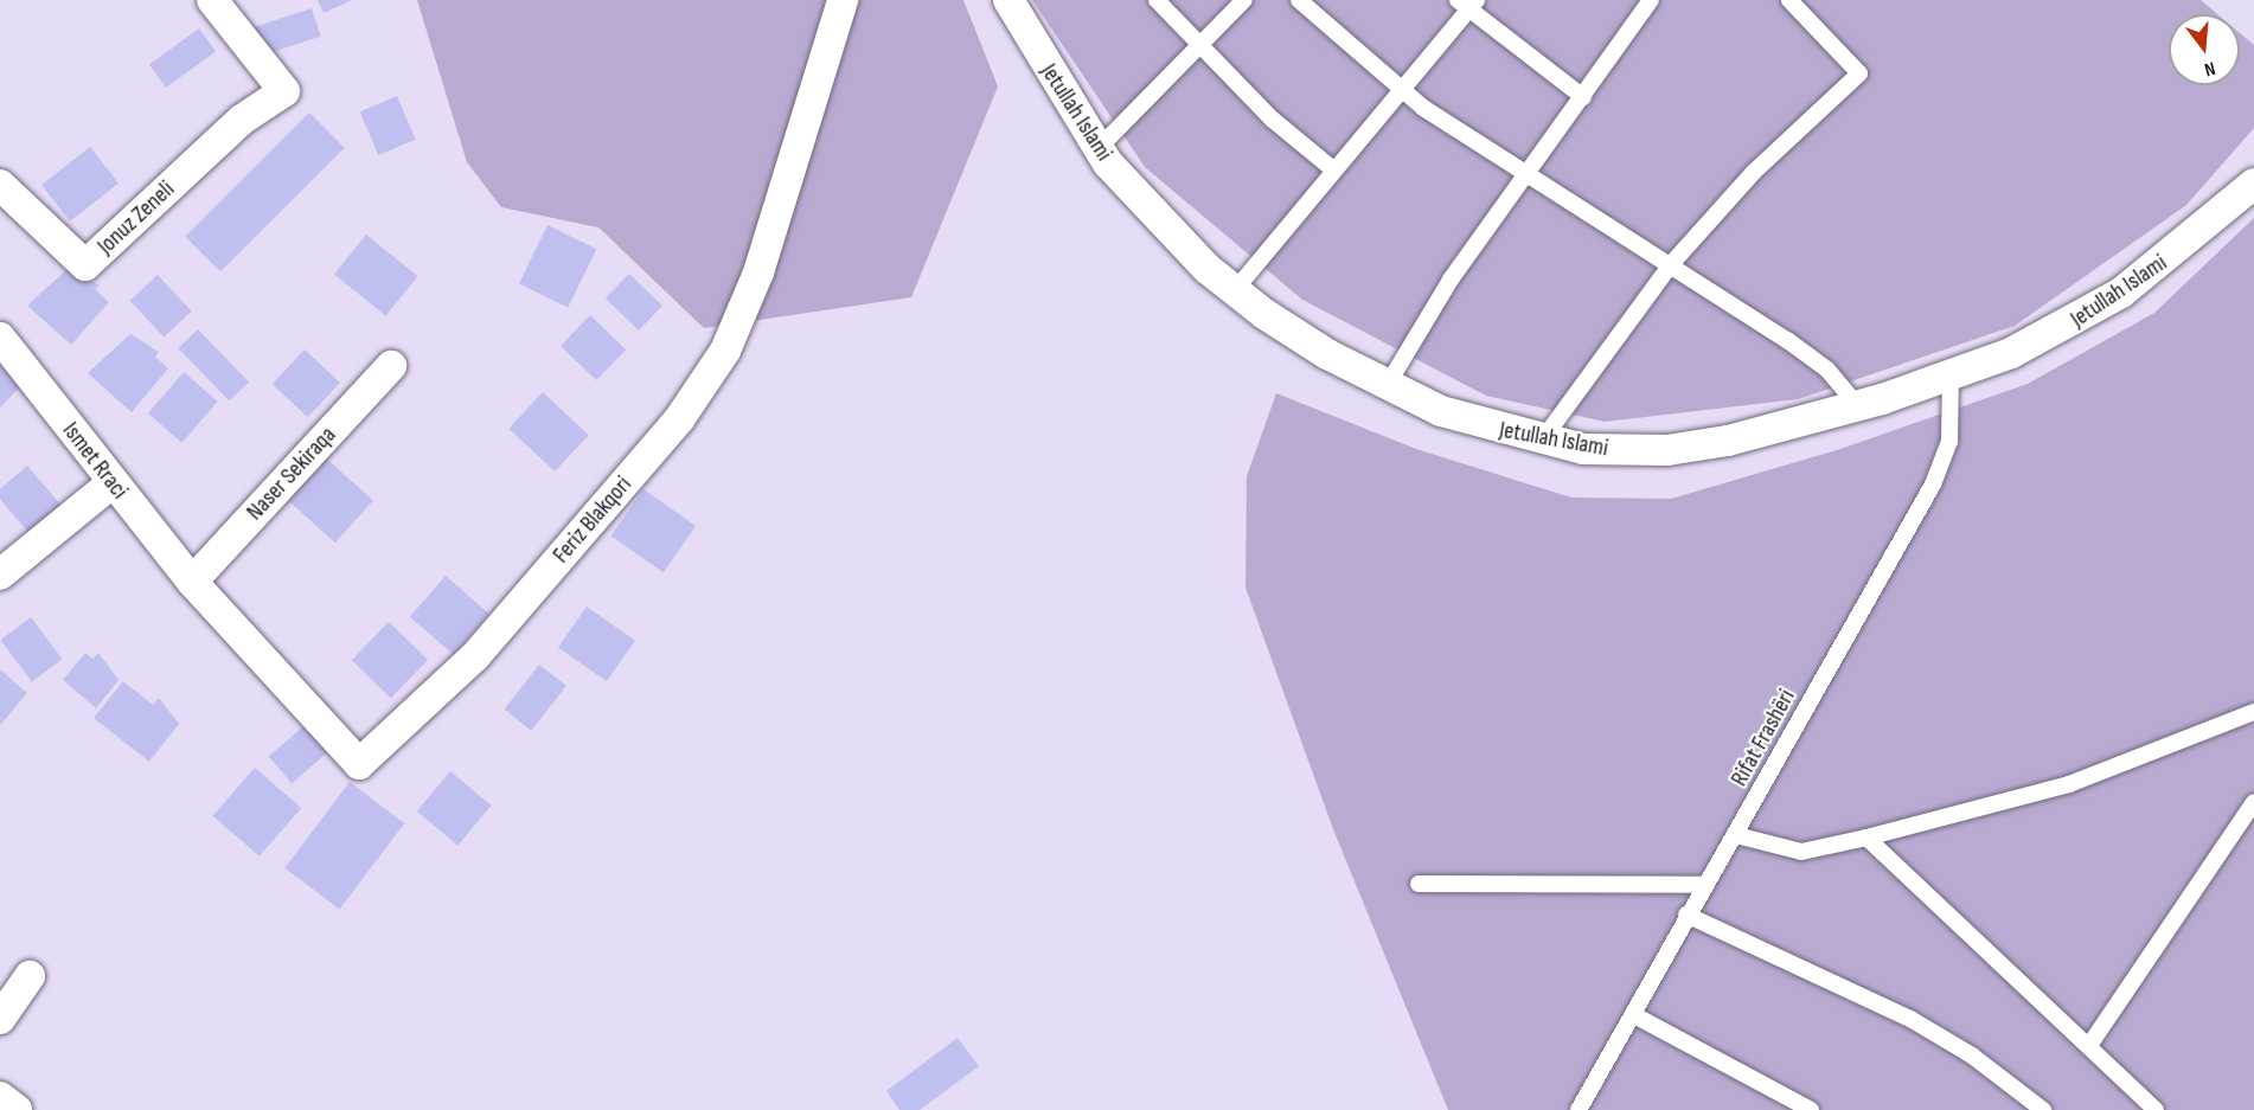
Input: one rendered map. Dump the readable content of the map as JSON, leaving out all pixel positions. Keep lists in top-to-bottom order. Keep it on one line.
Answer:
{"streets":{"street":["Jetullah Islami","Jonuz Zeneli","Ismet Rraci","Naser Sekiraqa","Feriz Blakqori"],"lane":["Rifat Frashëri"]},"crossings":[["Jetullah Islami","Rifat Frashëri"],["Ismet Rraci","Naser Sekiraqa"],["Ismet Rraci","Feriz Blakqori"],["Naser Sekiraqa","Feriz Blakqori"]],"north":"bottom"}
